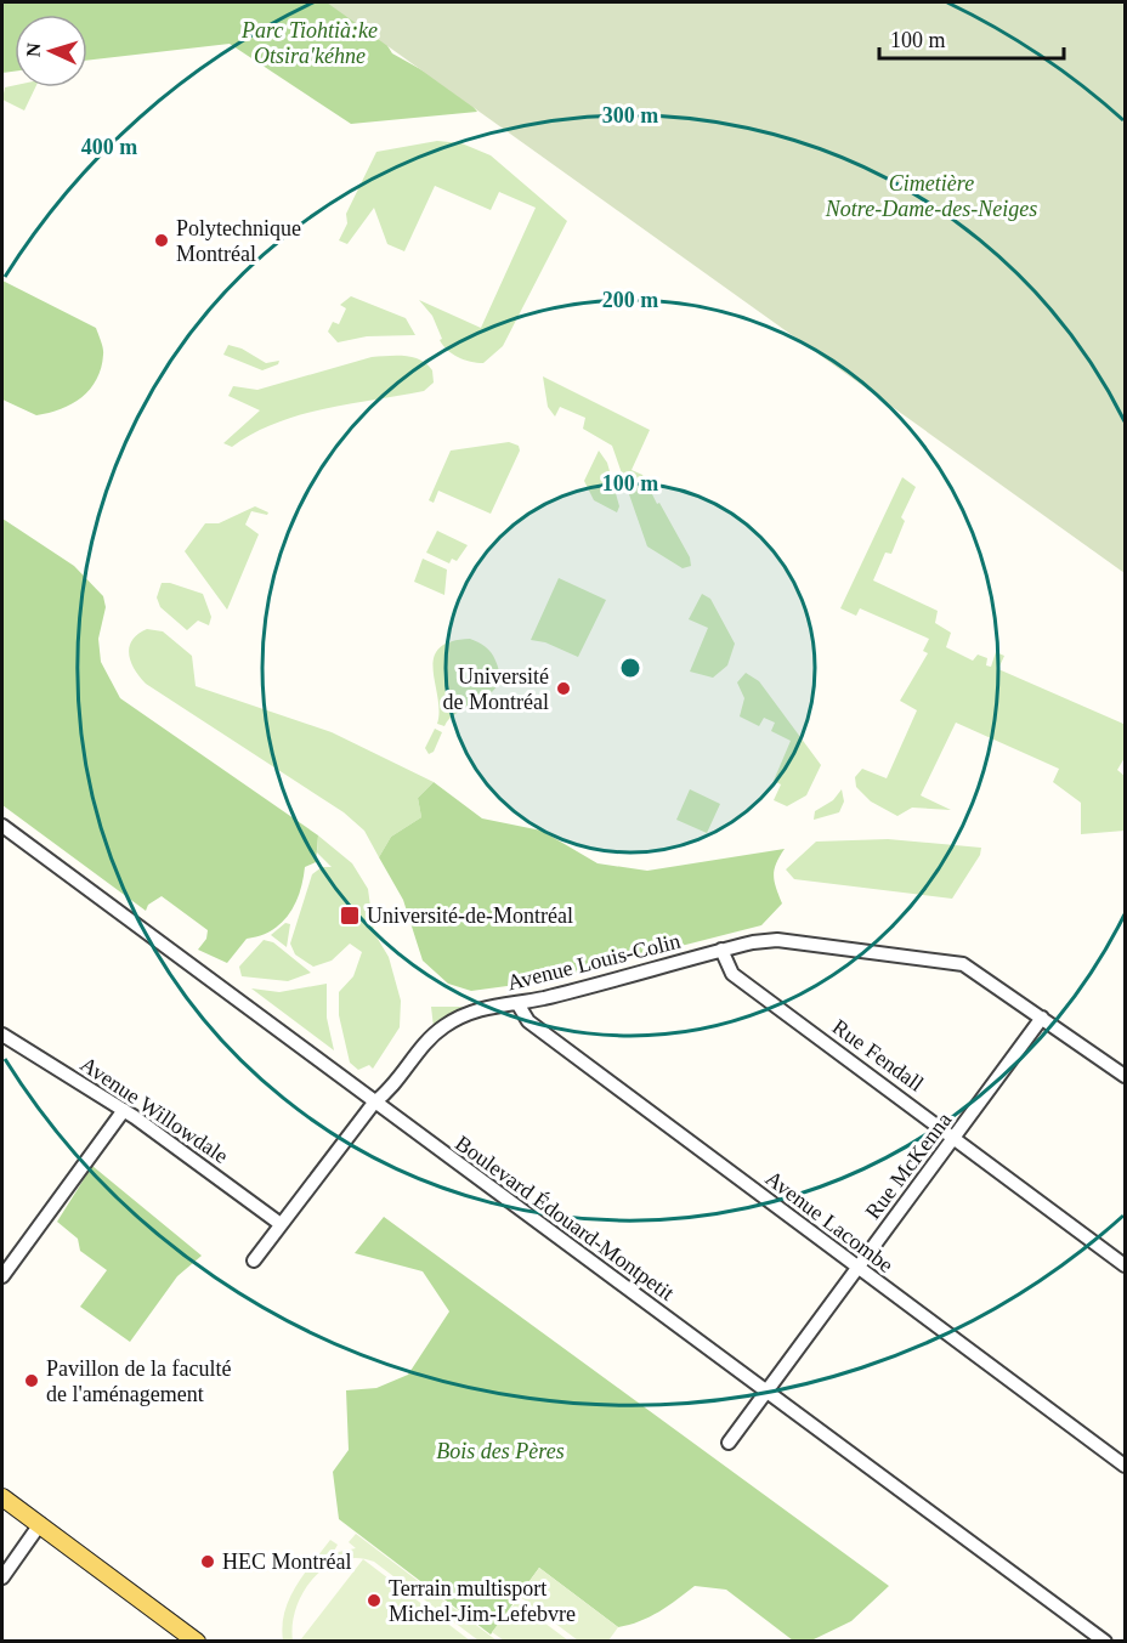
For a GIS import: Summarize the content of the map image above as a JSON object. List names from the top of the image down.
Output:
{
  "streets": {
    "street": [
      "Avenue Louis-Colin",
      "Rue Fendall",
      "Avenue Willowdale",
      "Rue McKenna",
      "Boulevard Édouard-Montpetit",
      "Avenue Lacombe"
    ]
  },
  "crossings": [
    ["Avenue Louis-Colin", "Rue Fendall"],
    ["Avenue Louis-Colin", "Avenue Willowdale"],
    ["Avenue Louis-Colin", "Rue McKenna"],
    ["Avenue Louis-Colin", "Boulevard Édouard-Montpetit"],
    ["Avenue Louis-Colin", "Avenue Lacombe"],
    ["Rue Fendall", "Rue McKenna"],
    ["Rue McKenna", "Boulevard Édouard-Montpetit"],
    ["Rue McKenna", "Avenue Lacombe"]
  ],
  "parks": ["Parc Tiohtià:ke Otsira'kéhne", "Cimetière Notre-Dame-des-Neiges", "Bois des Pères"],
  "places": {
    "other": [
      "Polytechnique Montréal",
      "Université de Montréal",
      "Pavillon de la faculté de l'aménagement",
      "HEC Montréal",
      "Terrain multisport Michel-Jim-Lefebvre"
    ],
    "transit": ["Université-de-Montréal"]
  },
  "scale_bar": "100 m",
  "north": "left",
  "rings": [
    "300 m",
    "400 m",
    "200 m",
    "100 m"
  ]
}
